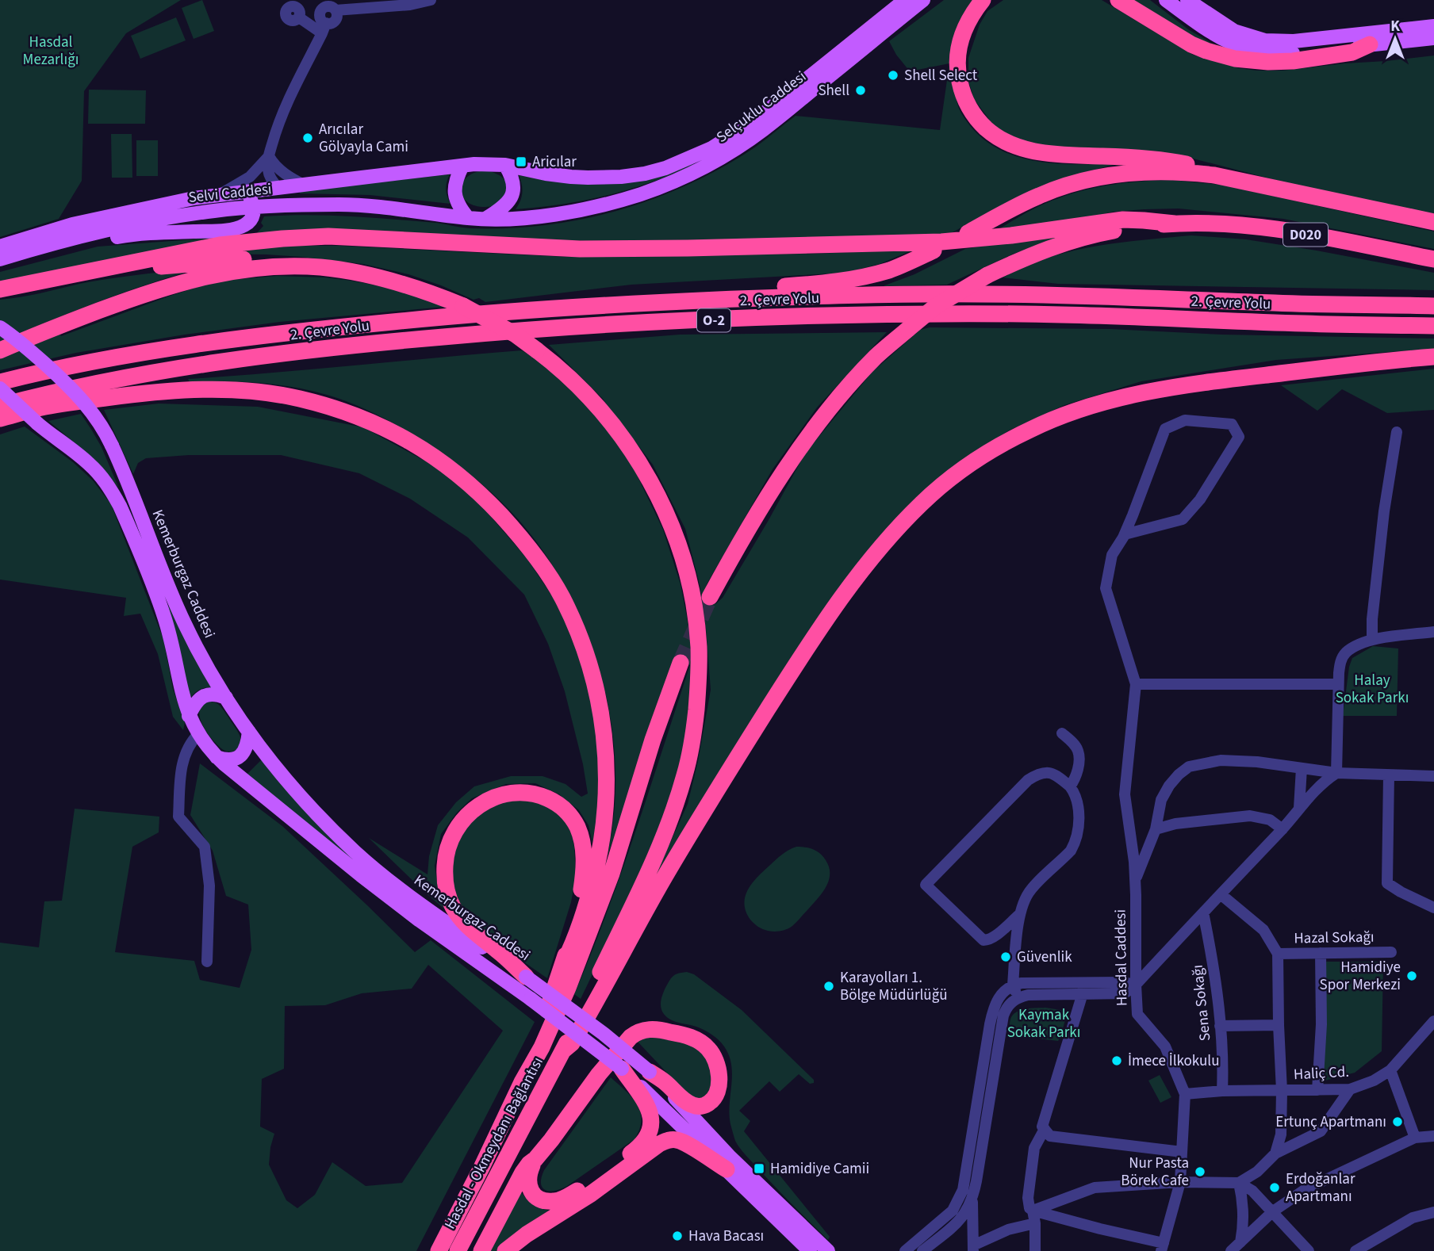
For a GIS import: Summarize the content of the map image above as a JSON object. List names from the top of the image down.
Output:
{
  "streets": {
    "highway": [
      "D020",
      "2. Çevre Yolu",
      "O-2",
      "Hasdal - Okmeydanı Bağlantısı"
    ],
    "main road": ["Selçuklu Caddesi", "Selvi Caddesi", "Kemerburgaz Caddesi"],
    "street": [
      "Hazal Sokağı",
      "Hasdal Caddesi",
      "Sena Sokağı",
      "Haliç Cd."
    ]
  },
  "crossings": [
    ["Selçuklu Caddesi", "Selvi Caddesi"],
    ["Hasdal Caddesi", "Haliç Cd."],
    ["Sena Sokağı", "Haliç Cd."]
  ],
  "parks": ["Hasdal Mezarlığı", "Halay Sokak Parkı", "Kaymak Sokak Parkı"],
  "places": {
    "other": [
      "Shell Select",
      "Shell",
      "Arıcılar Gölyayla Cami",
      "Güvenlik",
      "Hamidiye Spor Merkezi",
      "Karayolları 1. Bölge Müdürlüğü",
      "İmece İlkokulu",
      "Ertunç Apartmanı",
      "Nur Pasta Börek Cafe",
      "Erdoğanlar Apartmanı",
      "Hava Bacası"
    ],
    "transit": ["Aricılar", "Hamidiye Camii"]
  },
  "north": "top"
}
